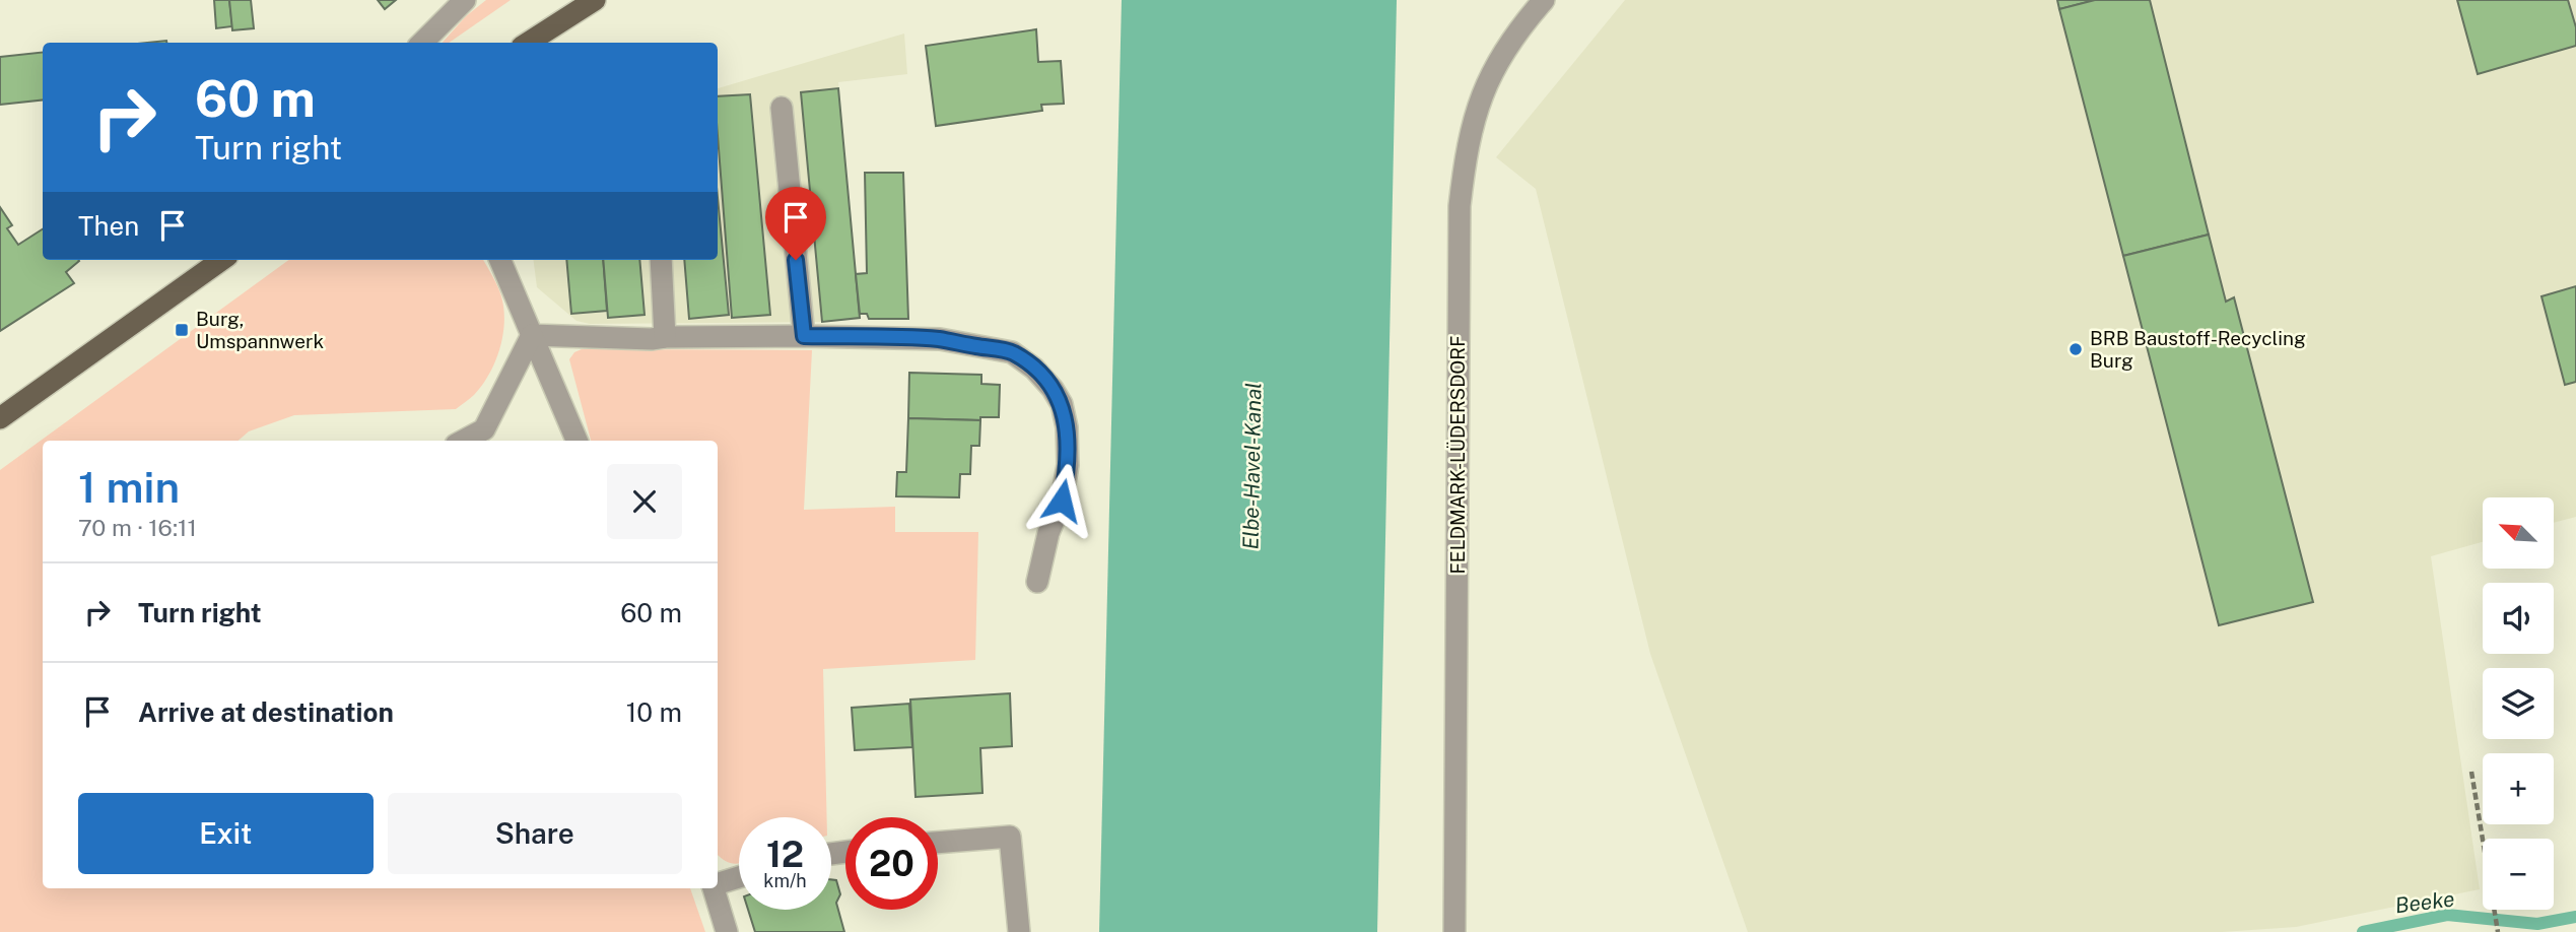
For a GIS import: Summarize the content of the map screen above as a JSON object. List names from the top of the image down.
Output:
{
  "streets": {
    "street": ["FELDMARK-LÜDERSDORF"]
  },
  "water": ["Elbe-Havel-Kanal", "Beeke"],
  "places": {
    "transit": ["Burg, Umspannwerk"],
    "other": ["BRB Baustoff-Recycling Burg"]
  },
  "north": "top left",
  "page": {
    "turn": ["60 m", "Turn right"],
    "then": "Then",
    "heading": ["1 min", "70 m · 16:11"],
    "map_buttons": ["+", "−"],
    "list": [
      {
        "name": "Turn right",
        "value": "60 m"
      },
      {
        "name": "Arrive at destination",
        "value": "10 m"
      }
    ],
    "buttons": ["Exit", "Share"],
    "speed": "12 km/h",
    "limit": "20"
  }
}
